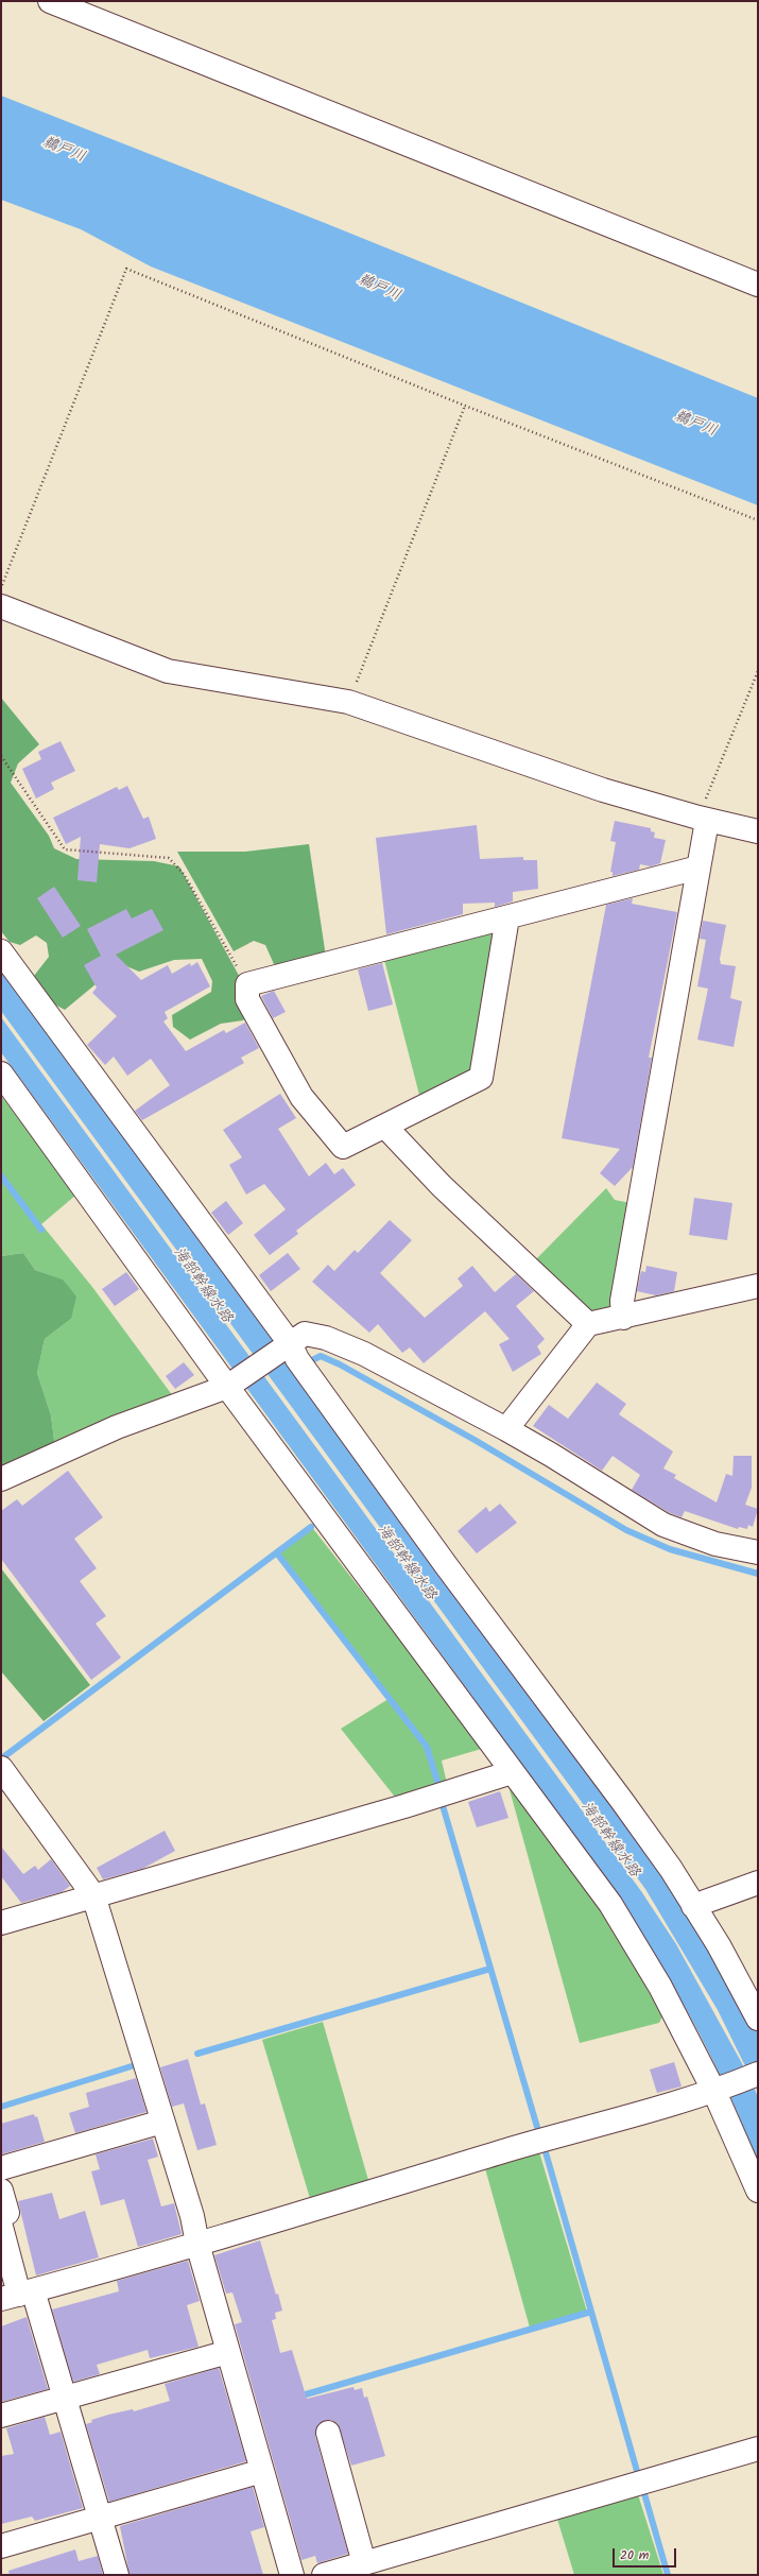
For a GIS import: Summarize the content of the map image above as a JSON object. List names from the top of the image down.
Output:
{
  "water": ["鵜戸川", "海部幹線水路"],
  "scale_bar": "20 m"
}
